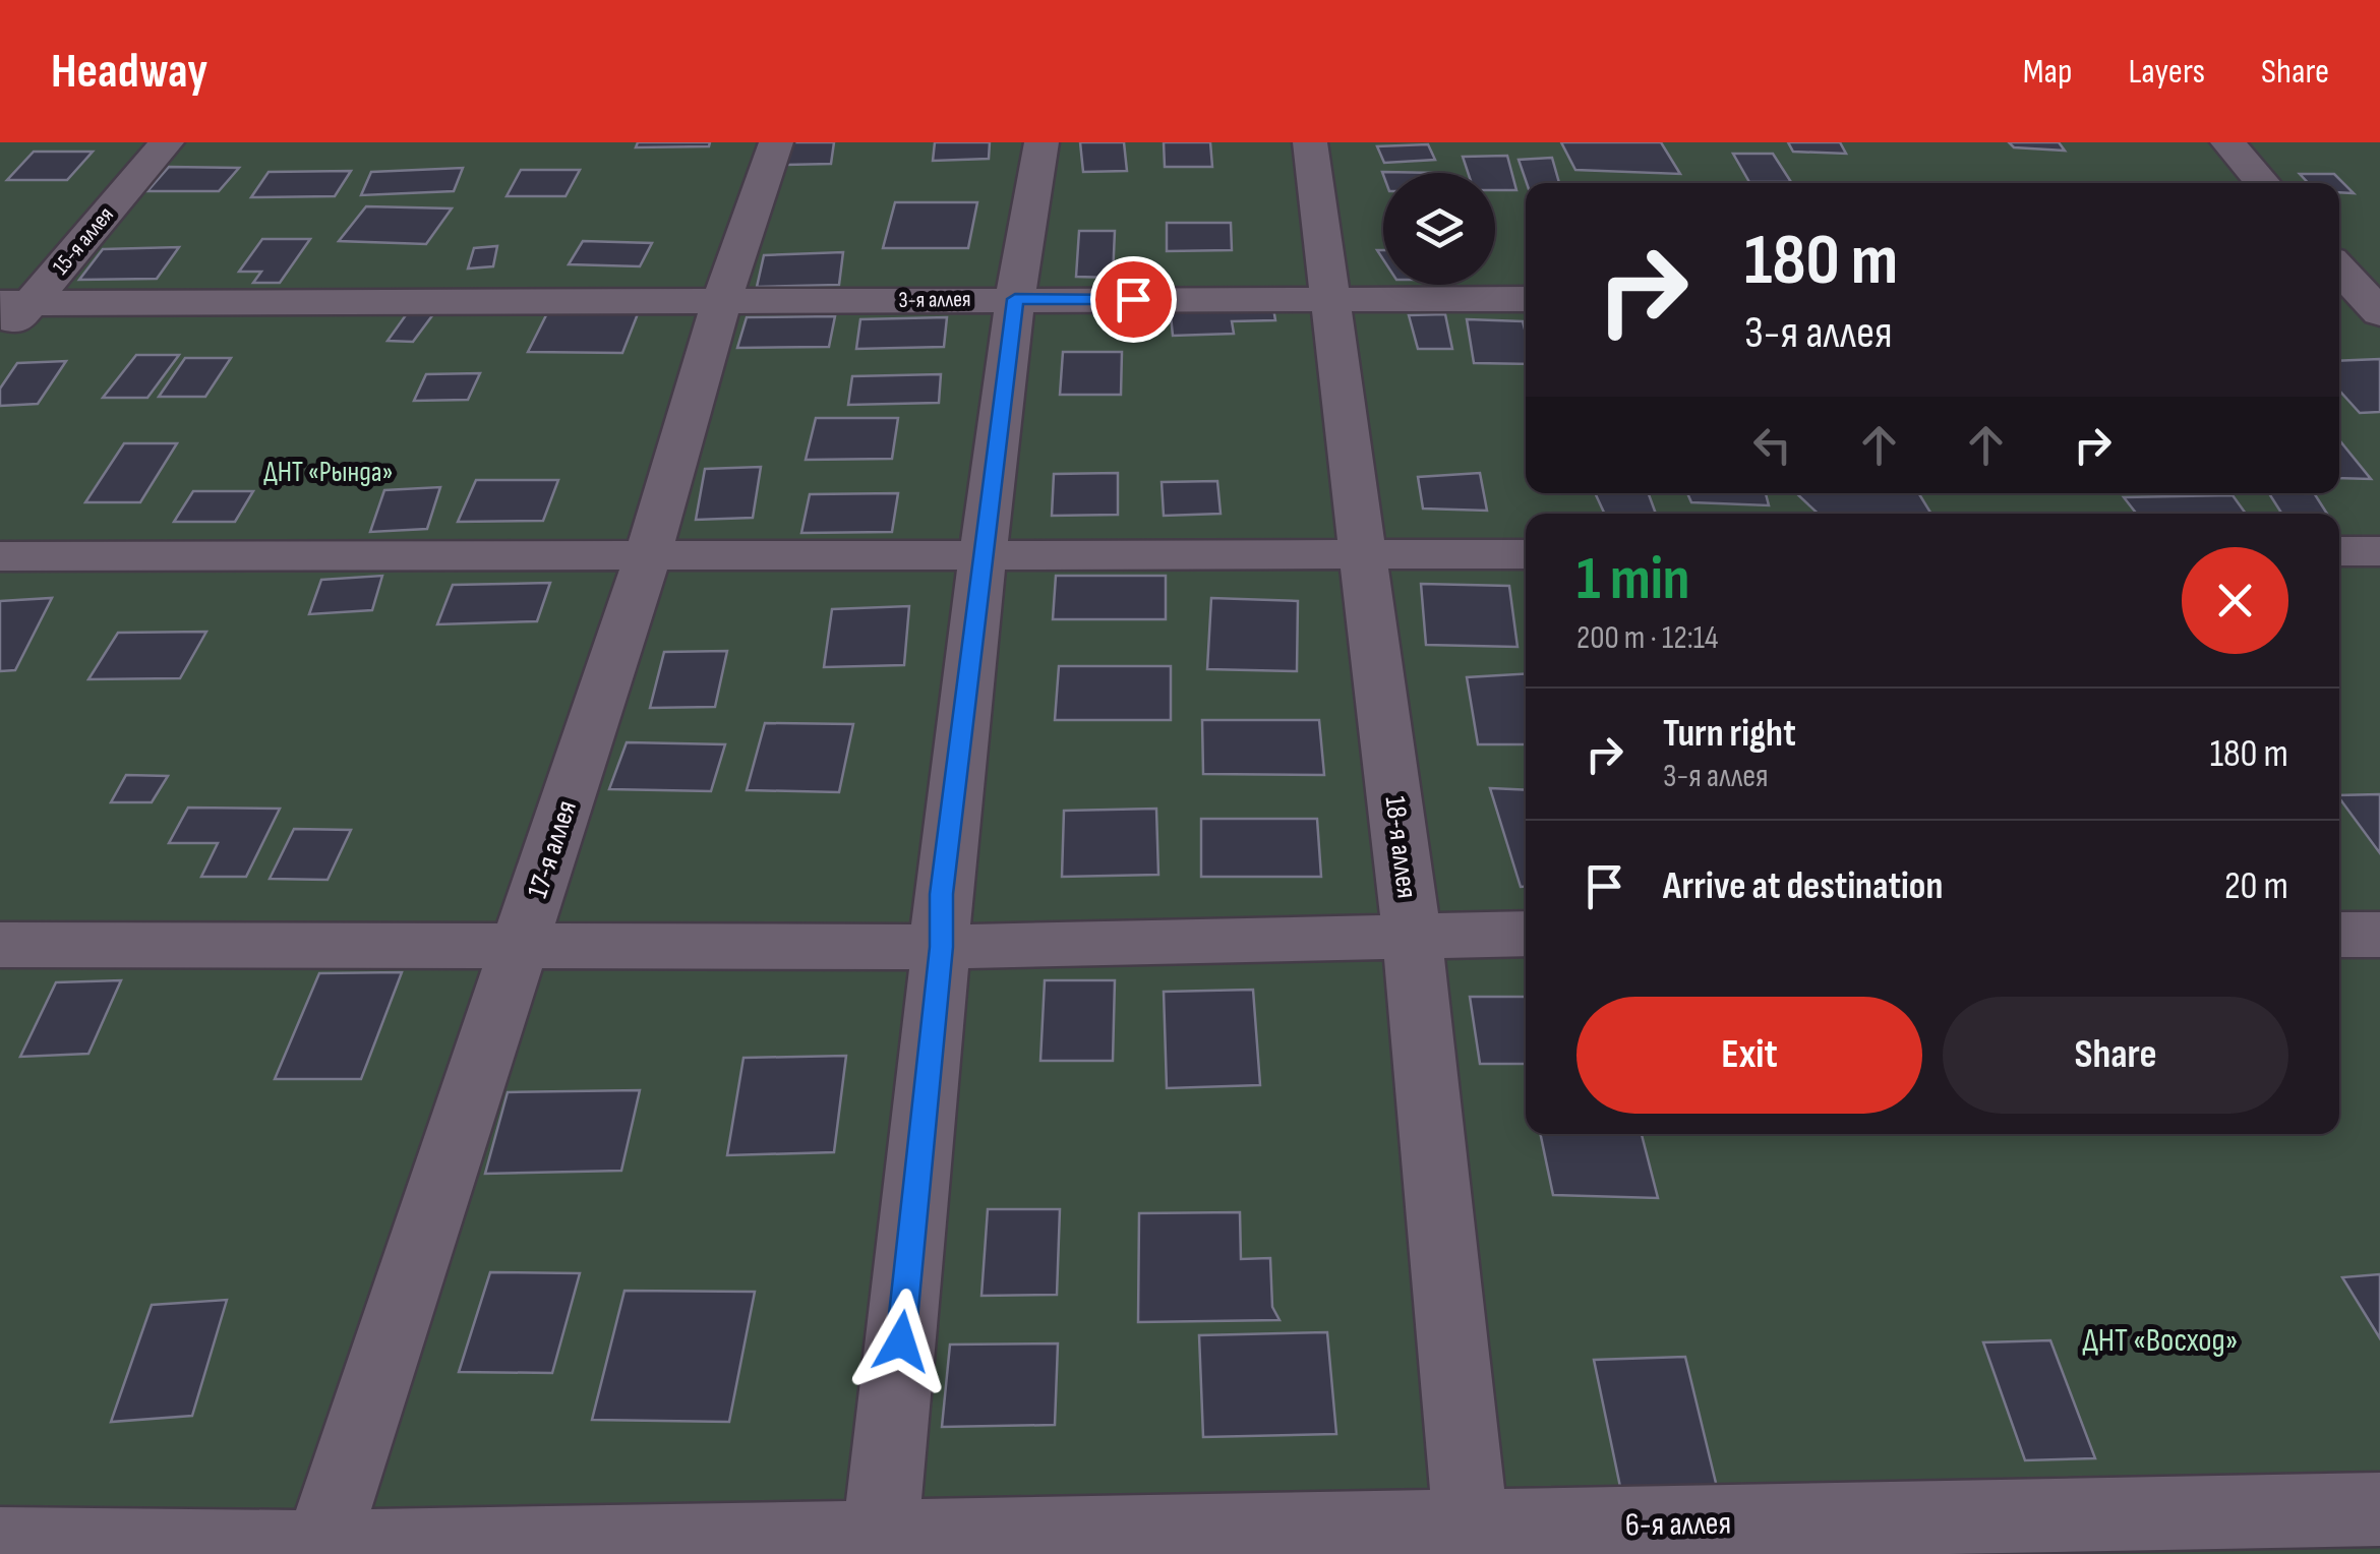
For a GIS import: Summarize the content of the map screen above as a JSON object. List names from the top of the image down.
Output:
{
  "streets": {
    "street": [
      "15-я аллея",
      "3-я аллея",
      "18-я аллея",
      "17-я аллея",
      "6-я аллея"
    ]
  },
  "crossings": [
    ["15-я аллея", "3-я аллея"],
    ["3-я аллея", "18-я аллея"],
    ["3-я аллея", "17-я аллея"],
    ["18-я аллея", "6-я аллея"],
    ["17-я аллея", "6-я аллея"]
  ],
  "parks": ["ДНТ «Рында»", "ДНТ «Восход»"],
  "page": {
    "header": "Headway",
    "nav": ["Map", "Layers", "Share"],
    "turn": ["180 m", "3-я аллея"],
    "heading": ["1 min", "200 m · 12:14"],
    "list": [
      {
        "name": "Turn right",
        "note": "3-я аллея",
        "value": "180 m"
      },
      {
        "name": "Arrive at destination",
        "value": "20 m"
      }
    ],
    "buttons": ["Exit", "Share"]
  }
}
